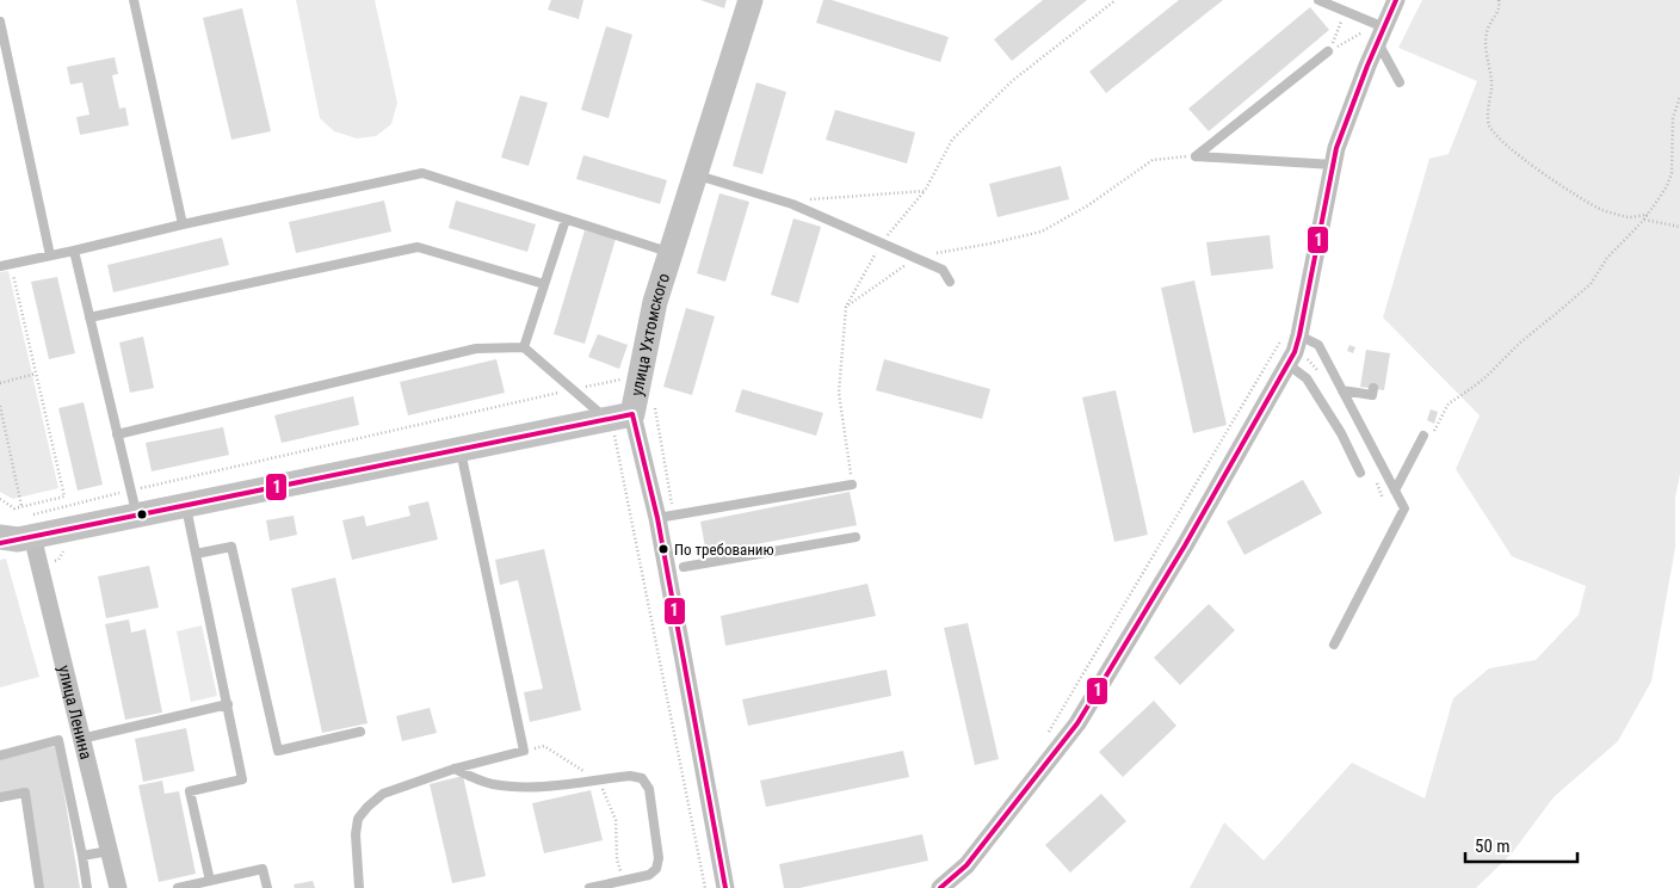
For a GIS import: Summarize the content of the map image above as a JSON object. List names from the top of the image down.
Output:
{
  "streets": {
    "street": ["улица Ухтомского", "улица Ленина"]
  },
  "places": ["По требованию"],
  "lines": ["transit line 1"],
  "scale_bar": "50 m"
}
